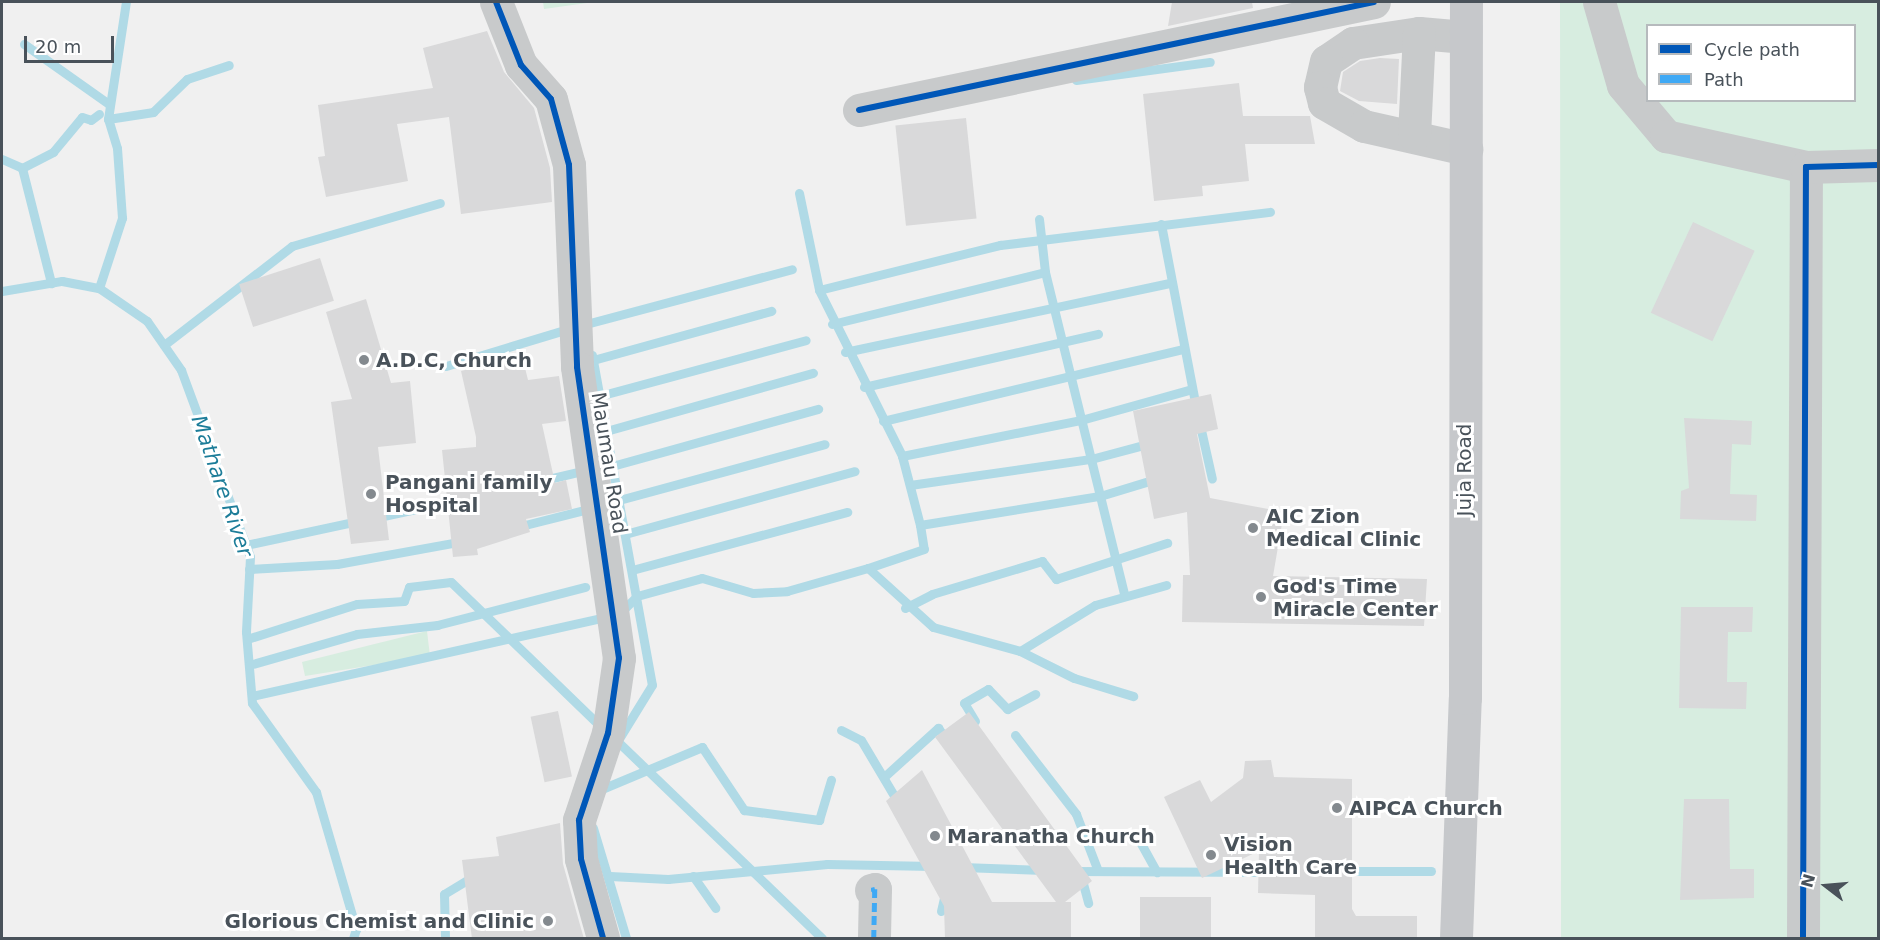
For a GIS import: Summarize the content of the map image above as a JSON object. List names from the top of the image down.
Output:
{
  "streets": {
    "main road": ["Juja Road"],
    "street": ["Maumau Road"]
  },
  "water": ["Mathare River"],
  "places": [
    "A.D.C, Church",
    "Pangani family Hospital",
    "AIC Zion Medical Clinic",
    "God's Time Miracle Center",
    "AIPCA Church",
    "Maranatha Church",
    "Vision Health Care",
    "Glorious Chemist and Clinic"
  ],
  "legend": ["Cycle path", "Path"],
  "scale_bar": "20 m",
  "north": "left"
}
